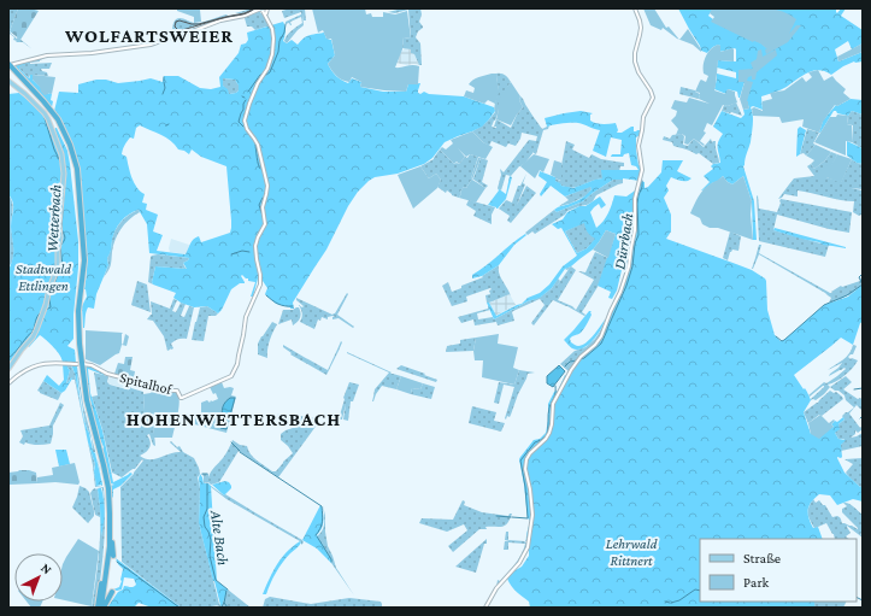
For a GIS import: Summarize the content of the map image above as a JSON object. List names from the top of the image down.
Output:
{
  "streets": {
    "street": ["Spitalhof"]
  },
  "districts": ["WOLFARTSWEIER", "HOHENWETTERSBACH"],
  "water": ["Wetterbach", "Dürrbach", "Alte Bach"],
  "parks": ["Stadtwald Ettlingen", "Lehrwald Rittnert"],
  "legend": ["Straße", "Park"],
  "north": "top right"
}
